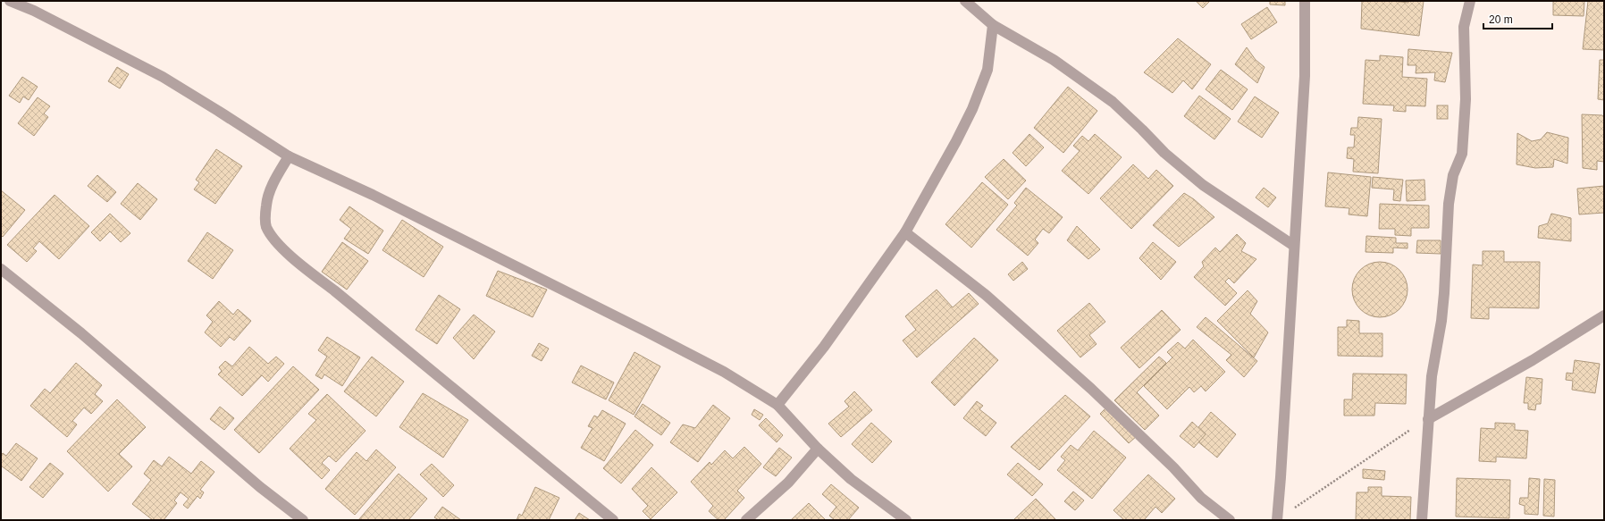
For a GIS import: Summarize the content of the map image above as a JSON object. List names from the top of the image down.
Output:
{
  "scale_bar": "20 m"
}
